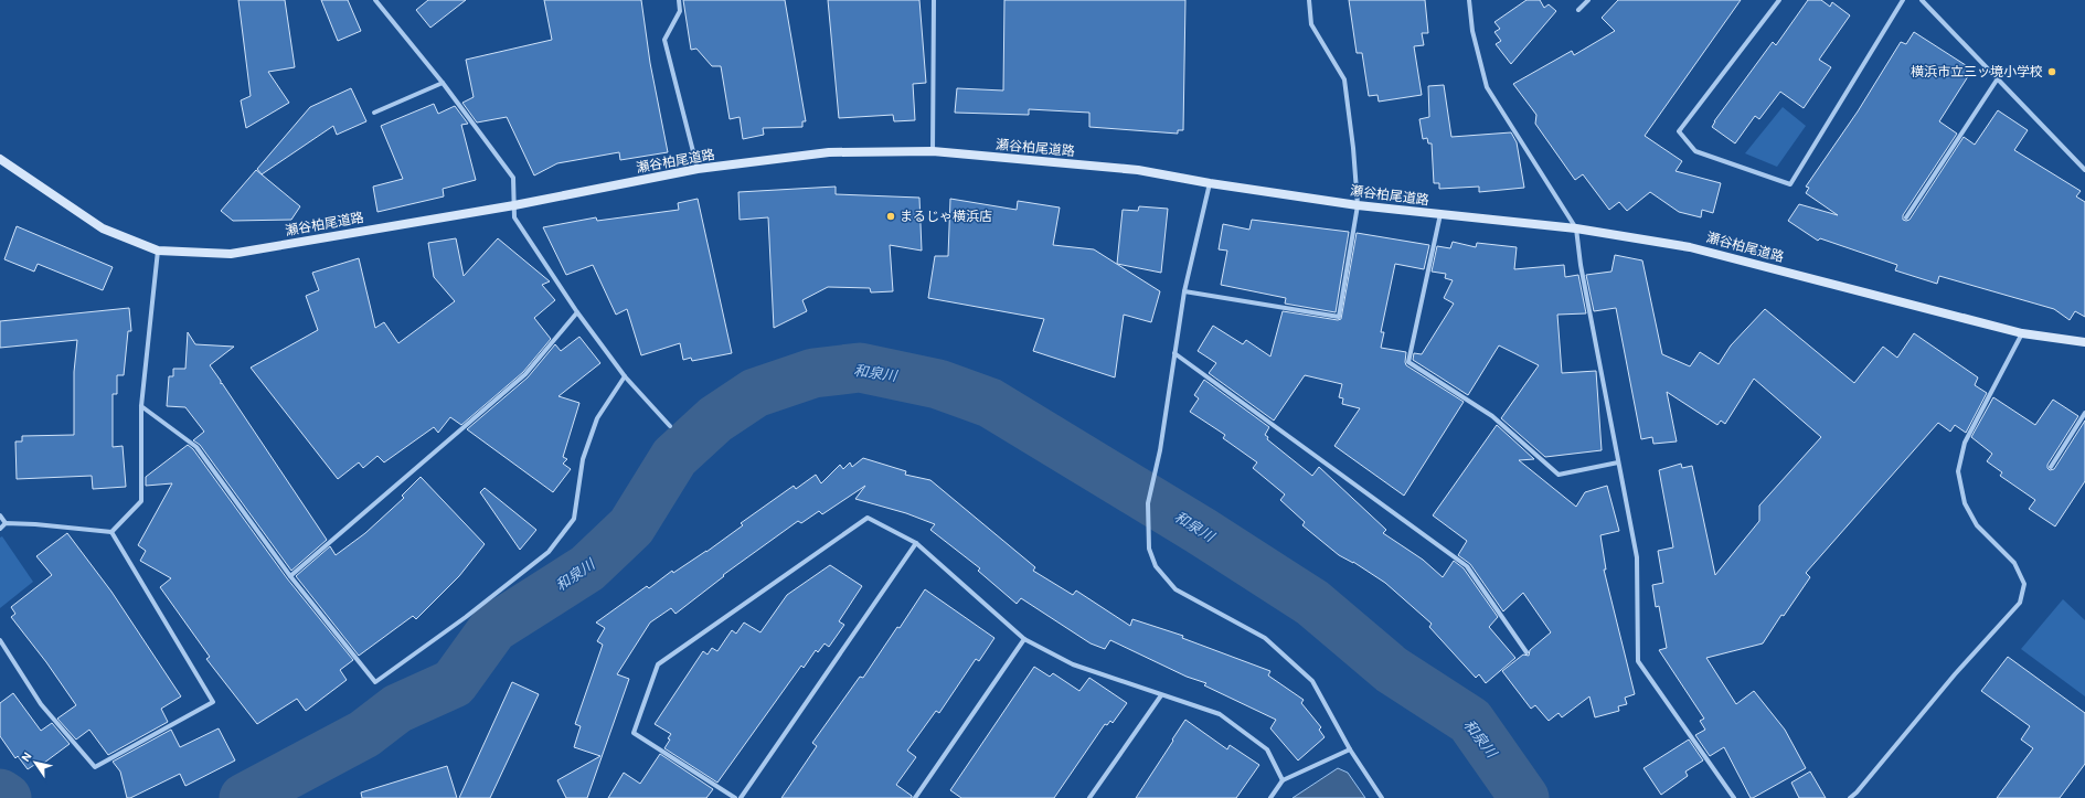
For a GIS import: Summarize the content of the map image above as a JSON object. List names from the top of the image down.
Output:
{
  "streets": {
    "main road": ["瀬谷柏尾道路"]
  },
  "water": ["和泉川"],
  "places": ["横浜市立三ッ境小学校", "まるじゃ横浜店"],
  "north": "top left"
}
